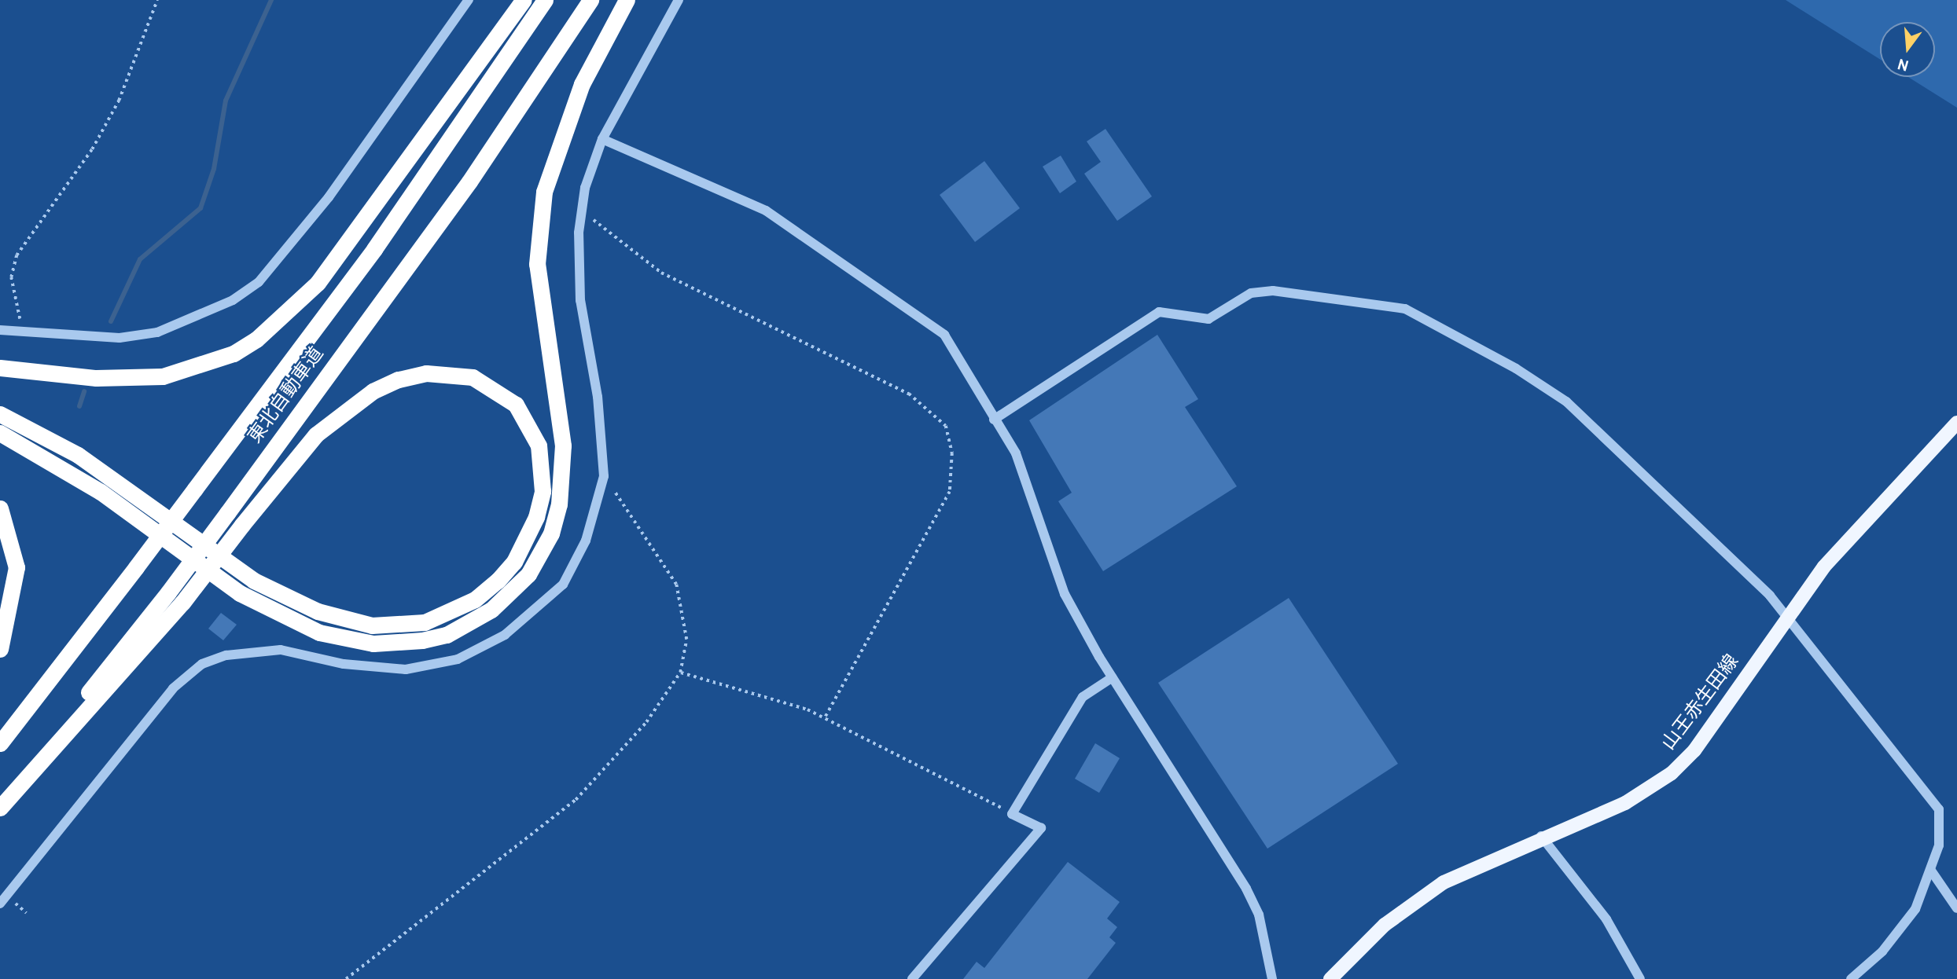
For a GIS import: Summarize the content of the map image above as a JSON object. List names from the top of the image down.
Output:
{
  "streets": {
    "highway": ["東北自動車道"],
    "main road": ["山王赤生田線"]
  },
  "north": "bottom"
}
